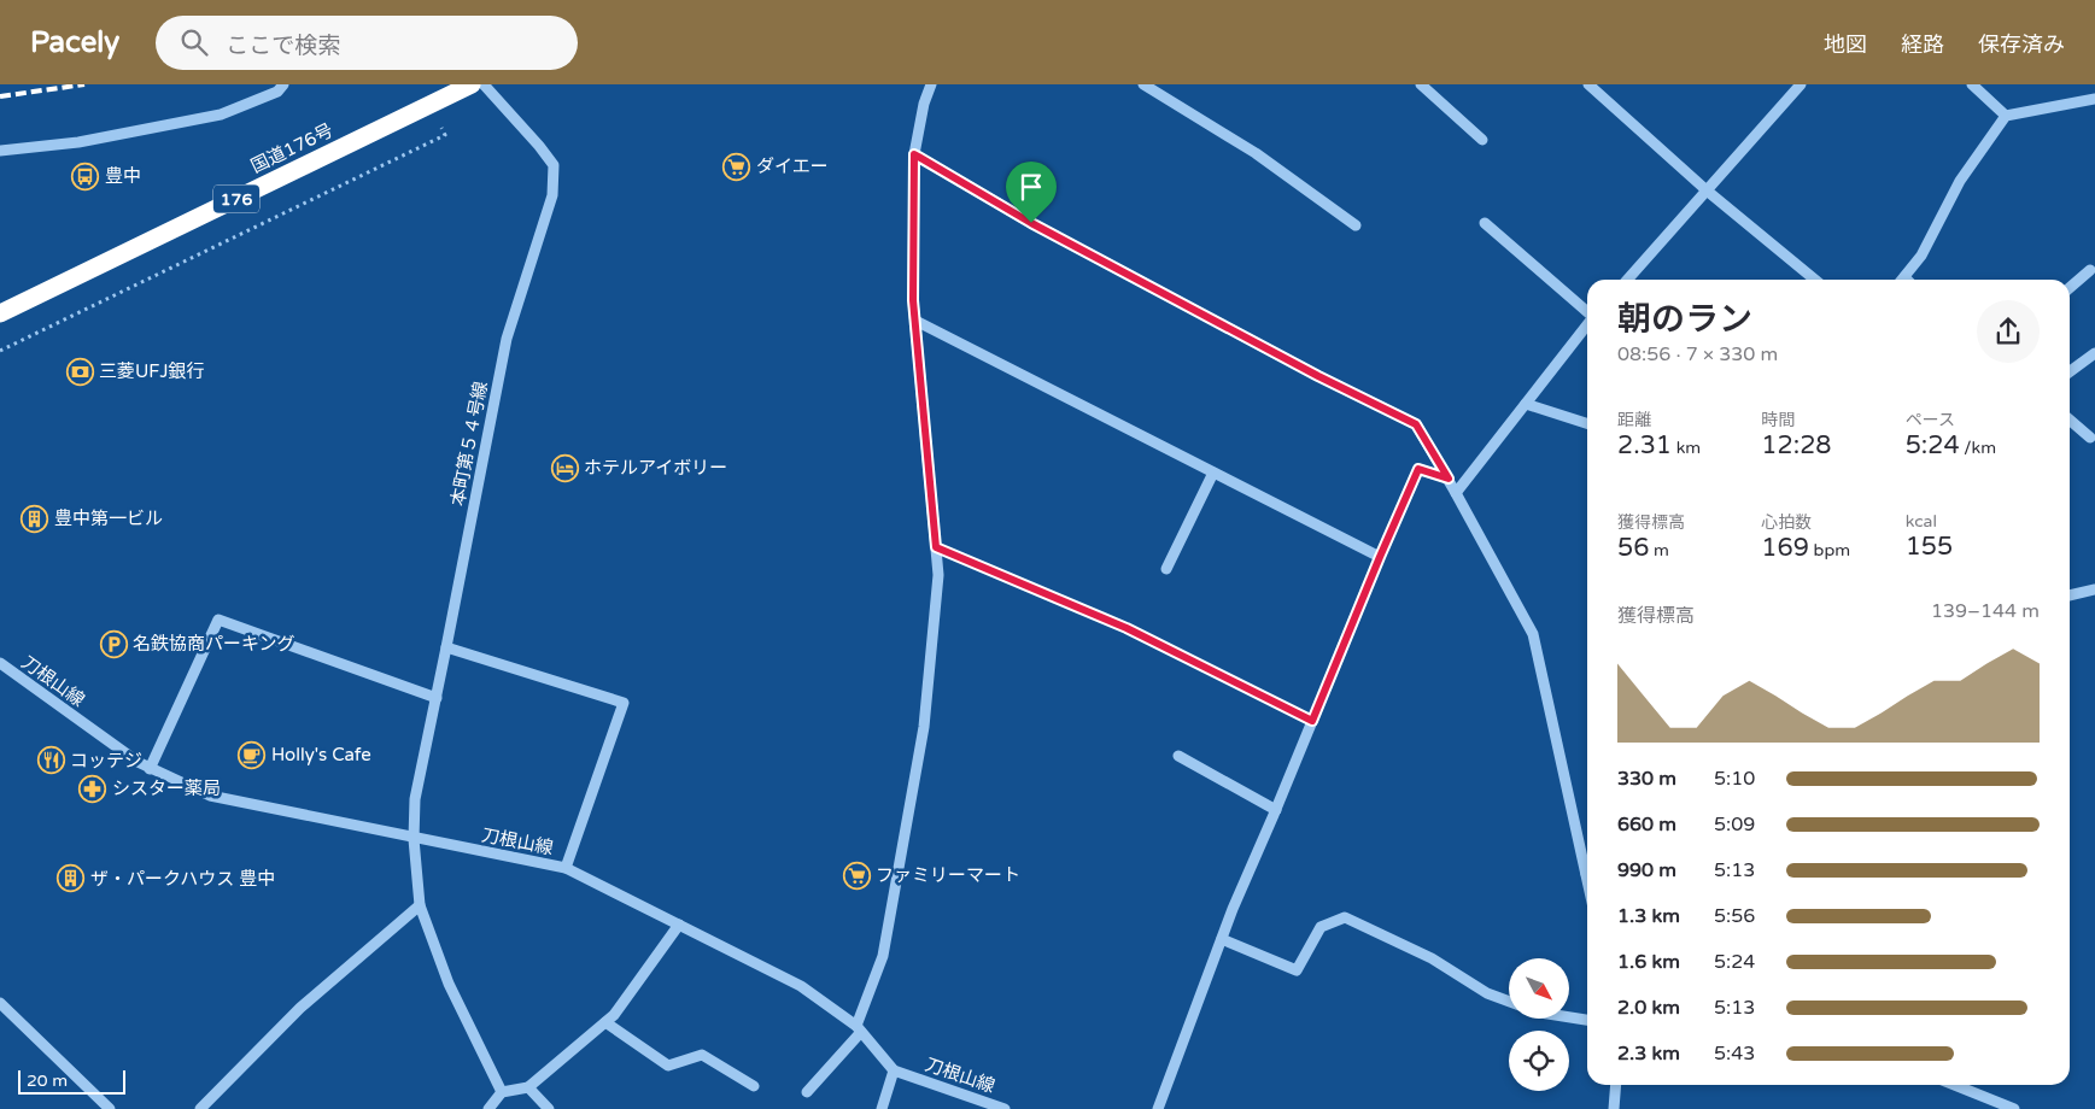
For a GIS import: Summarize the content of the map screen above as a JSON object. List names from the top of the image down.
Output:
{
  "streets": {
    "highway": ["国道176号", "176"],
    "street": ["本町第５４号線", "刀根山線"]
  },
  "crossings": [
    ["本町第５４号線", "刀根山線"]
  ],
  "places": {
    "supermarket": ["ダイエー", "ファミリーマート"],
    "bus stop": ["豊中"],
    "bank": ["三菱UFJ銀行"],
    "hotel": ["ホテルアイボリー"],
    "building": ["豊中第一ビル", "ザ・パークハウス 豊中"],
    "parking": ["名鉄協商パーキング"],
    "cafe": ["Holly's Cafe"],
    "restaurant": ["コッテジ"],
    "pharmacy": ["シスター薬局"]
  },
  "scale_bar": "20 m",
  "north": "bottom right",
  "page": {
    "header": "Pacely",
    "search": "ここで検索",
    "nav": ["地図", "経路", "保存済み"],
    "heading": ["朝のラン", "08:56 · 7 × 330 m"],
    "stats": [
      ["距離", "2.31 km"],
      ["時間", "12:28"],
      ["ペース", "5:24 /km"],
      ["獲得標高", "56 m"],
      ["心拍数", "169 bpm"],
      ["kcal", "155"]
    ],
    "chart": ["獲得標高", "139–144 m"],
    "list": [
      {
        "name": "330 m",
        "note": "5:10"
      },
      {
        "name": "660 m",
        "note": "5:09"
      },
      {
        "name": "990 m",
        "note": "5:13"
      },
      {
        "name": "1.3 km",
        "note": "5:56"
      },
      {
        "name": "1.6 km",
        "note": "5:24"
      },
      {
        "name": "2.0 km",
        "note": "5:13"
      },
      {
        "name": "2.3 km",
        "note": "5:43"
      }
    ],
    "scale": "20 m"
  }
}
